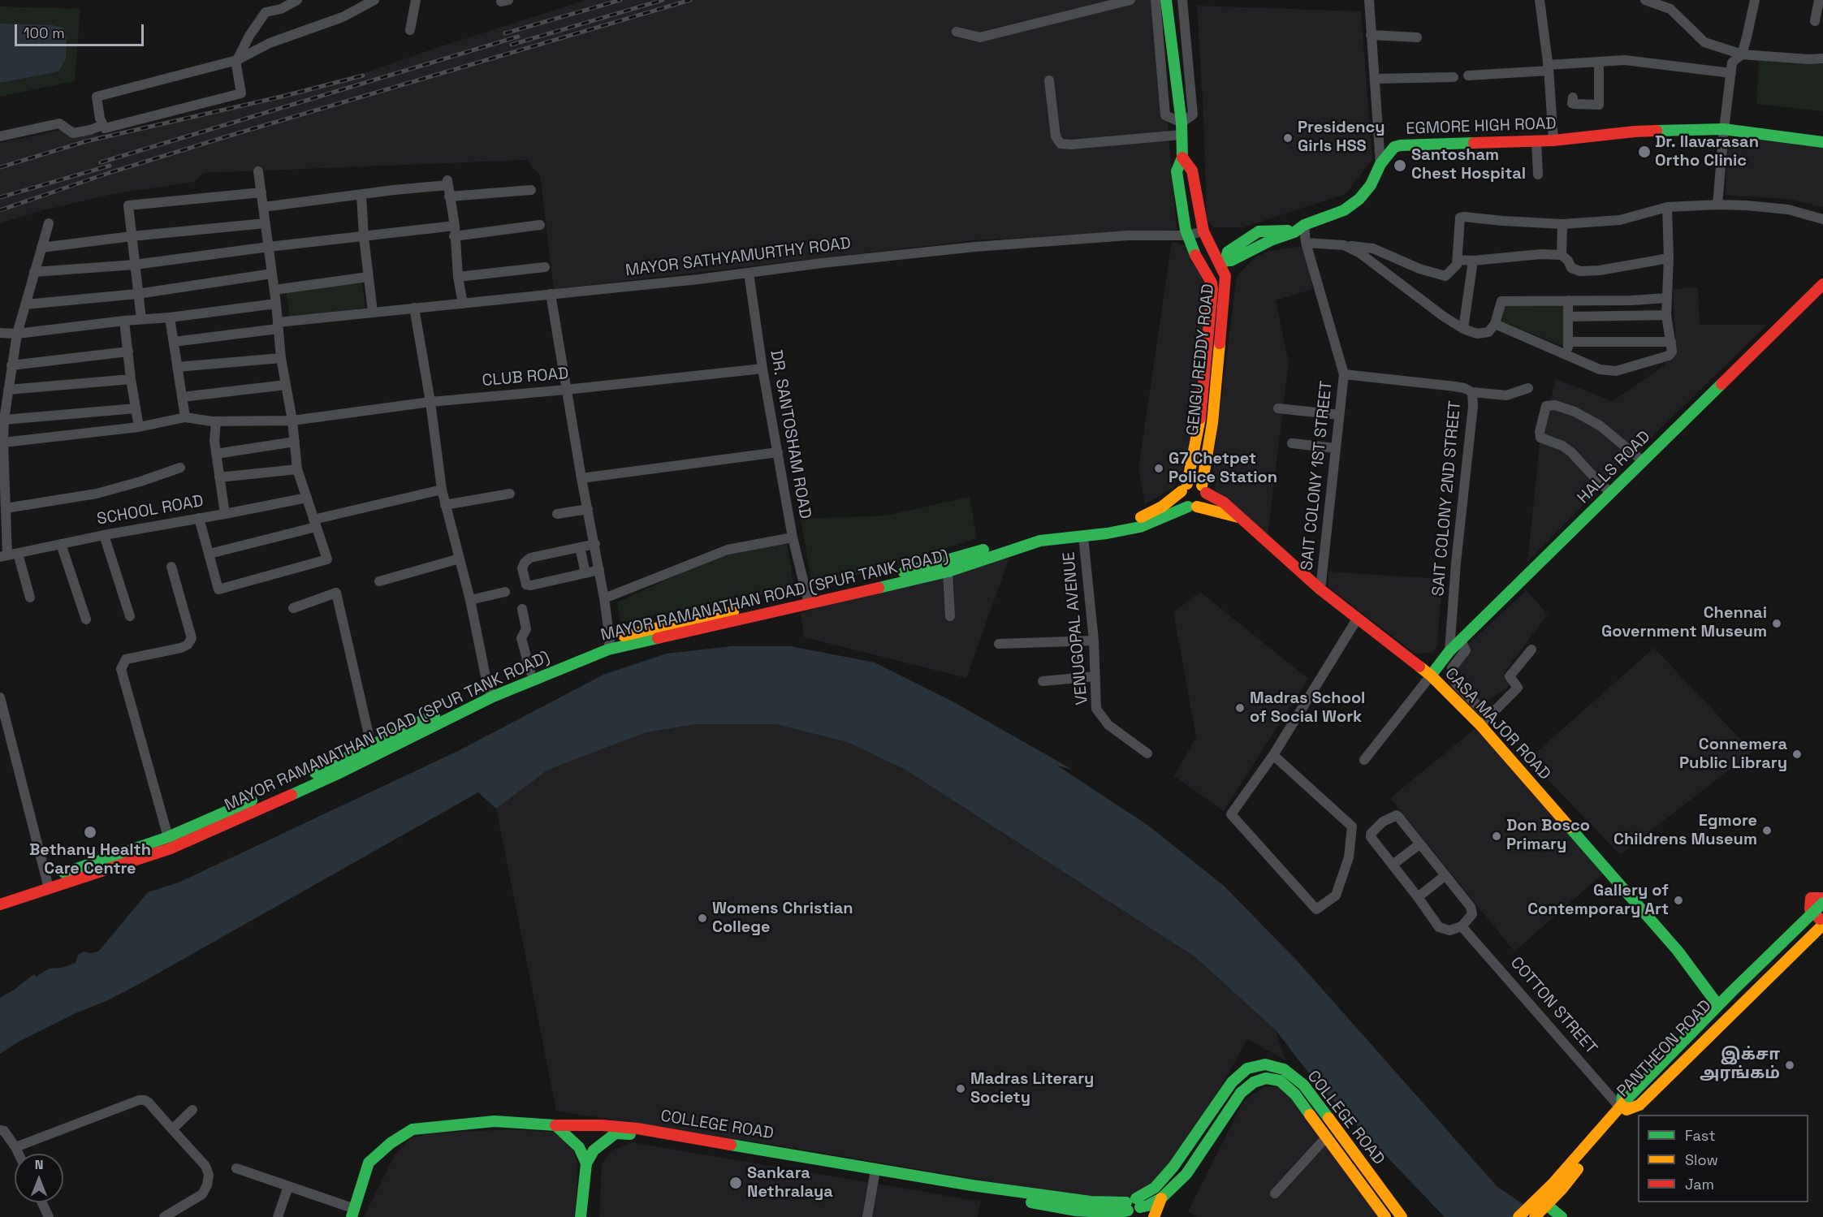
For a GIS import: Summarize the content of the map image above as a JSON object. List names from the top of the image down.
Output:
{
  "streets": {
    "main road": [
      "EGMORE HIGH ROAD",
      "GENGU REDDY ROAD",
      "HALLS ROAD",
      "MAYOR RAMANATHAN ROAD (SPUR TANK ROAD)",
      "CASA MAJOR ROAD",
      "PANTHEON ROAD",
      "COLLEGE ROAD"
    ],
    "street": [
      "MAYOR SATHYAMURTHY ROAD",
      "CLUB ROAD",
      "DR. SANTOSHAM ROAD",
      "SAIT COLONY 1ST STREET",
      "SAIT COLONY 2ND STREET",
      "SCHOOL ROAD",
      "VENUGOPAL AVENUE",
      "COTTON STREET"
    ]
  },
  "crossings": [
    ["EGMORE HIGH ROAD", "GENGU REDDY ROAD"],
    ["EGMORE HIGH ROAD", "SAIT COLONY 1ST STREET"],
    ["MAYOR SATHYAMURTHY ROAD", "GENGU REDDY ROAD"],
    ["MAYOR SATHYAMURTHY ROAD", "DR. SANTOSHAM ROAD"],
    ["GENGU REDDY ROAD", "MAYOR RAMANATHAN ROAD (SPUR TANK ROAD)"],
    ["GENGU REDDY ROAD", "CASA MAJOR ROAD"],
    ["CLUB ROAD", "DR. SANTOSHAM ROAD"],
    ["DR. SANTOSHAM ROAD", "MAYOR RAMANATHAN ROAD (SPUR TANK ROAD)"],
    ["HALLS ROAD", "SAIT COLONY 2ND STREET"],
    ["HALLS ROAD", "CASA MAJOR ROAD"],
    ["SAIT COLONY 1ST STREET", "SAIT COLONY 2ND STREET"],
    ["SAIT COLONY 1ST STREET", "CASA MAJOR ROAD"],
    ["MAYOR RAMANATHAN ROAD (SPUR TANK ROAD)", "VENUGOPAL AVENUE"],
    ["MAYOR RAMANATHAN ROAD (SPUR TANK ROAD)", "CASA MAJOR ROAD"],
    ["COTTON STREET", "PANTHEON ROAD"]
  ],
  "places": [
    "Presidency Girls HSS",
    "Dr. Ilavarasan Ortho Clinic",
    "Santosham Chest Hospital",
    "G7 Chetpet Police Station",
    "Chennai Government Museum",
    "Madras School of Social Work",
    "Connemera Public Library",
    "Egmore Childrens Museum",
    "Bethany Health Care Centre",
    "Don Bosco Primary",
    "Gallery of Contemporary Art",
    "Womens Christian College",
    "இக்சா அரங்கம்",
    "Madras Literary Society",
    "Sankara Nethralaya"
  ],
  "legend": ["Fast", "Slow", "Jam"],
  "scale_bar": "100 m",
  "north": "top"
}
